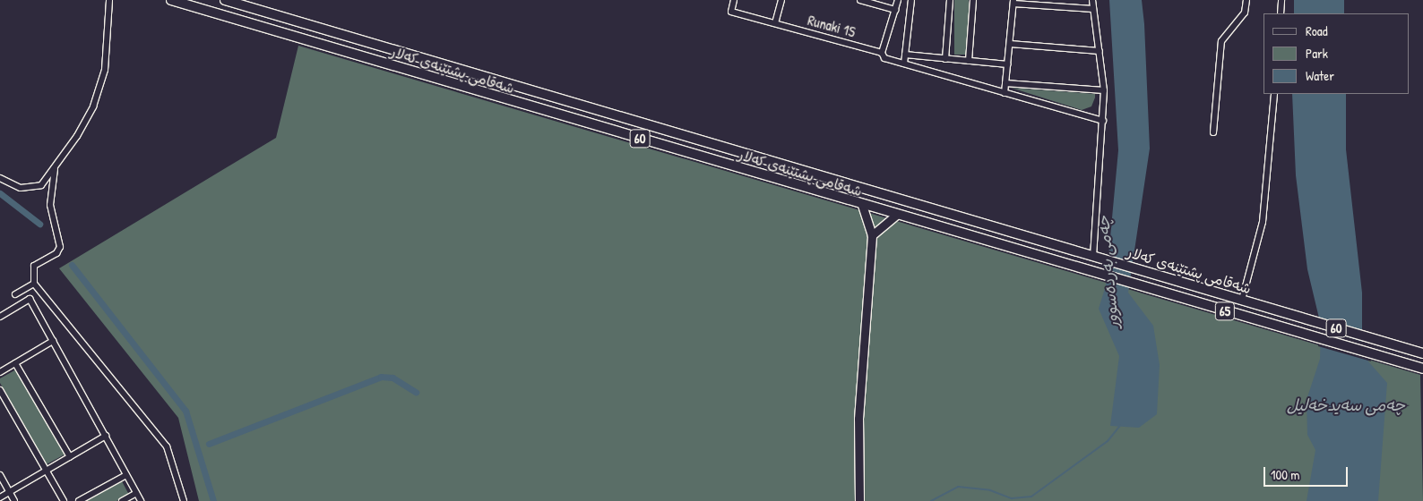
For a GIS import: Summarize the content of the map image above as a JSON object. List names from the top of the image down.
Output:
{
  "streets": {
    "highway": ["شەقامی پشتێنەی کەلار", "60", "65"],
    "street": ["Runaki 1S"]
  },
  "water": ["چەمی بەردەسوور", "چەمی سەیدخەلیل"],
  "legend": ["Road", "Park", "Water"],
  "scale_bar": "100 m"
}
